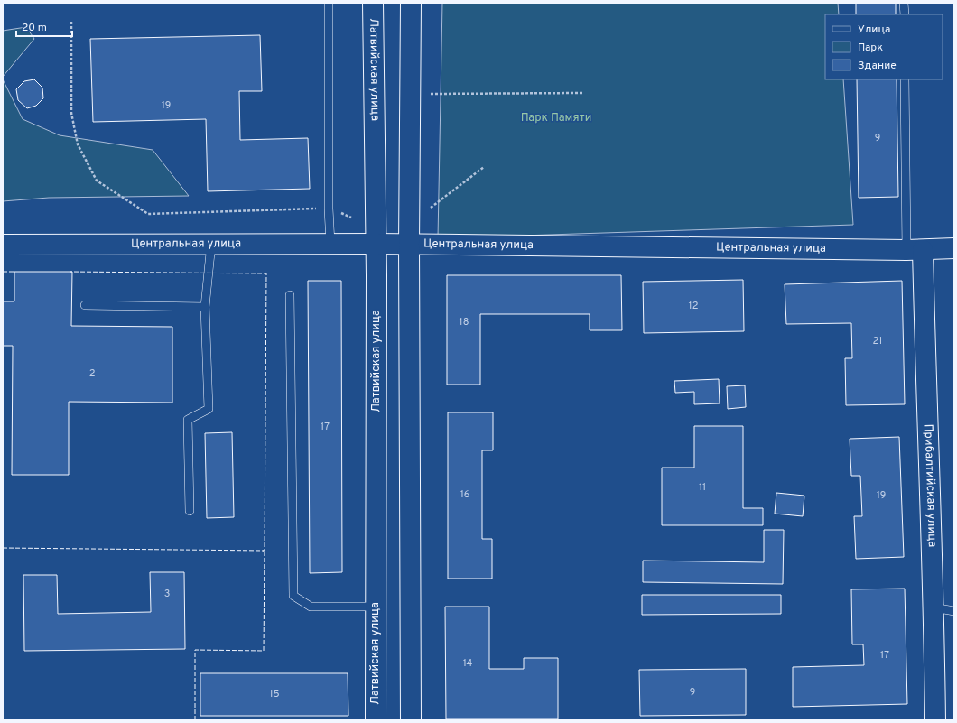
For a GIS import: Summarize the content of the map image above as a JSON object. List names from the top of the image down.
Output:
{
  "streets": {
    "street": ["Латвийская улица", "Центральная улица", "Прибалтийская улица"]
  },
  "crossings": [
    ["Латвийская улица", "Центральная улица"],
    ["Центральная улица", "Прибалтийская улица"]
  ],
  "parks": ["Парк Памяти"],
  "house_numbers": [
    "19",
    "9",
    "12",
    "18",
    "21",
    "2",
    "17",
    "11",
    "16",
    "19",
    "3",
    "17",
    "14",
    "9",
    "15"
  ],
  "legend": ["Улица", "Парк", "Здание"],
  "scale_bar": "20 m"
}
